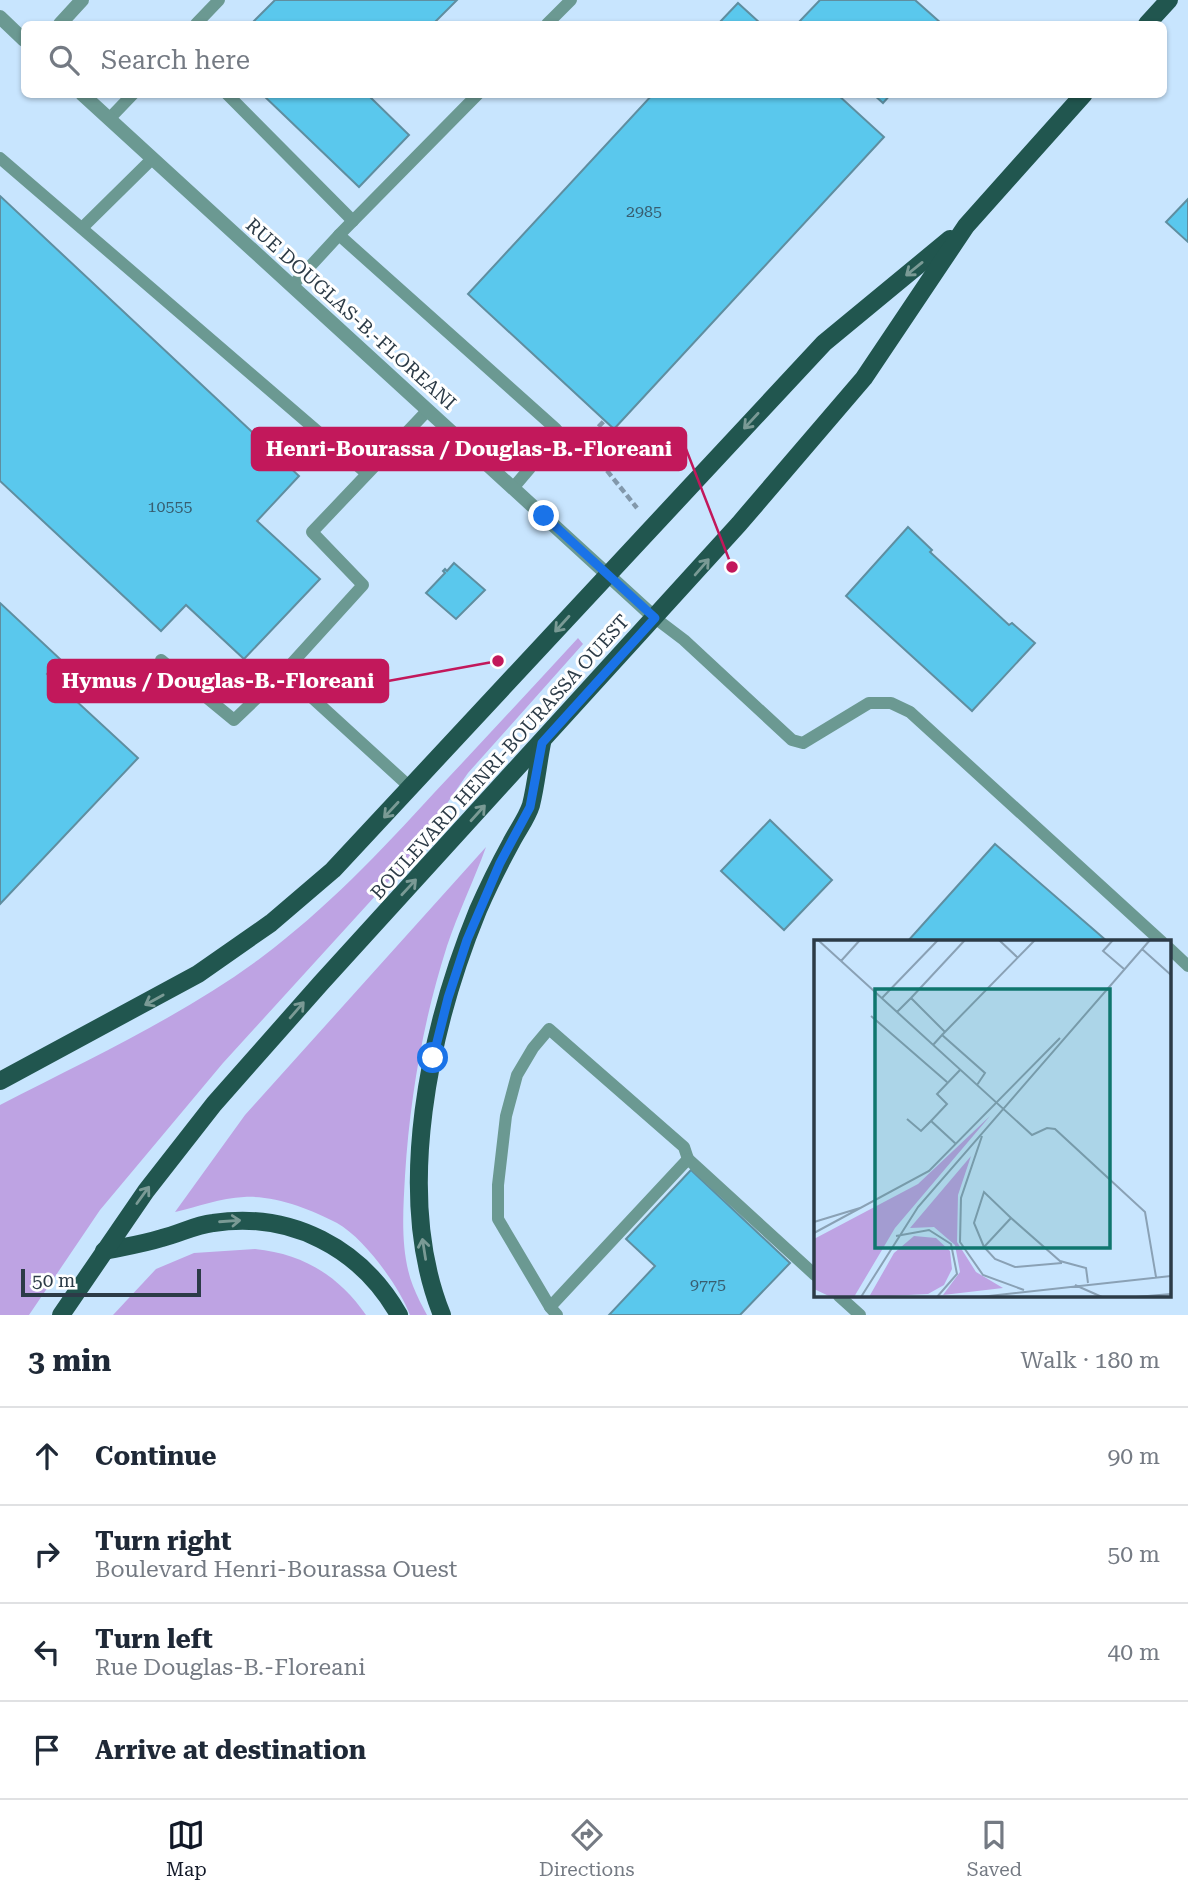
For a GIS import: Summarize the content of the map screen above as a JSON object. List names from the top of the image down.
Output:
{
  "streets": {
    "main road": ["BOULEVARD HENRI-BOURASSA OUEST"],
    "street": ["RUE DOUGLAS-B.-FLOREANI"]
  },
  "crossings": [
    ["RUE DOUGLAS-B.-FLOREANI", "BOULEVARD HENRI-BOURASSA OUEST"]
  ],
  "places": ["Henri-Bourassa / Douglas-B.-Floreani", "Hymus / Douglas-B.-Floreani"],
  "house_numbers": ["2985", "10555", "9775"],
  "scale_bar": "50 m",
  "page": {
    "search": "Search here",
    "scale": "50 m",
    "heading": ["3 min", "Walk · 180 m"],
    "list": [
      ["Continue", "90 m"],
      ["Turn right", "Boulevard Henri-Bourassa Ouest", "50 m"],
      ["Turn left", "Rue Douglas-B.-Floreani", "40 m"],
      "Arrive at destination"
    ],
    "nav": ["Map", "Directions", "Saved"]
  }
}
